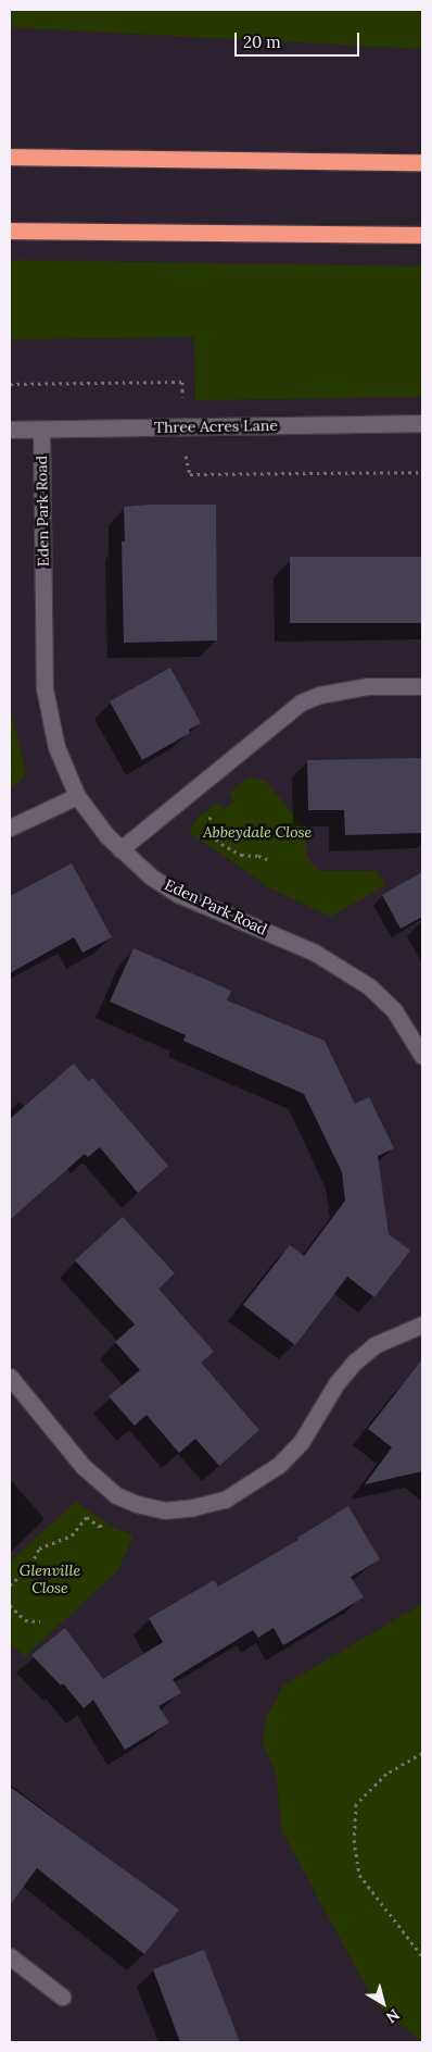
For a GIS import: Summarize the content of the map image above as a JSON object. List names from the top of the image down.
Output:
{
  "streets": {
    "street": ["Three Acres Lane", "Eden Park Road"]
  },
  "crossings": [
    ["Three Acres Lane", "Eden Park Road"]
  ],
  "parks": ["Abbeydale Close", "Glenville Close"],
  "scale_bar": "20 m",
  "north": "bottom right"
}
